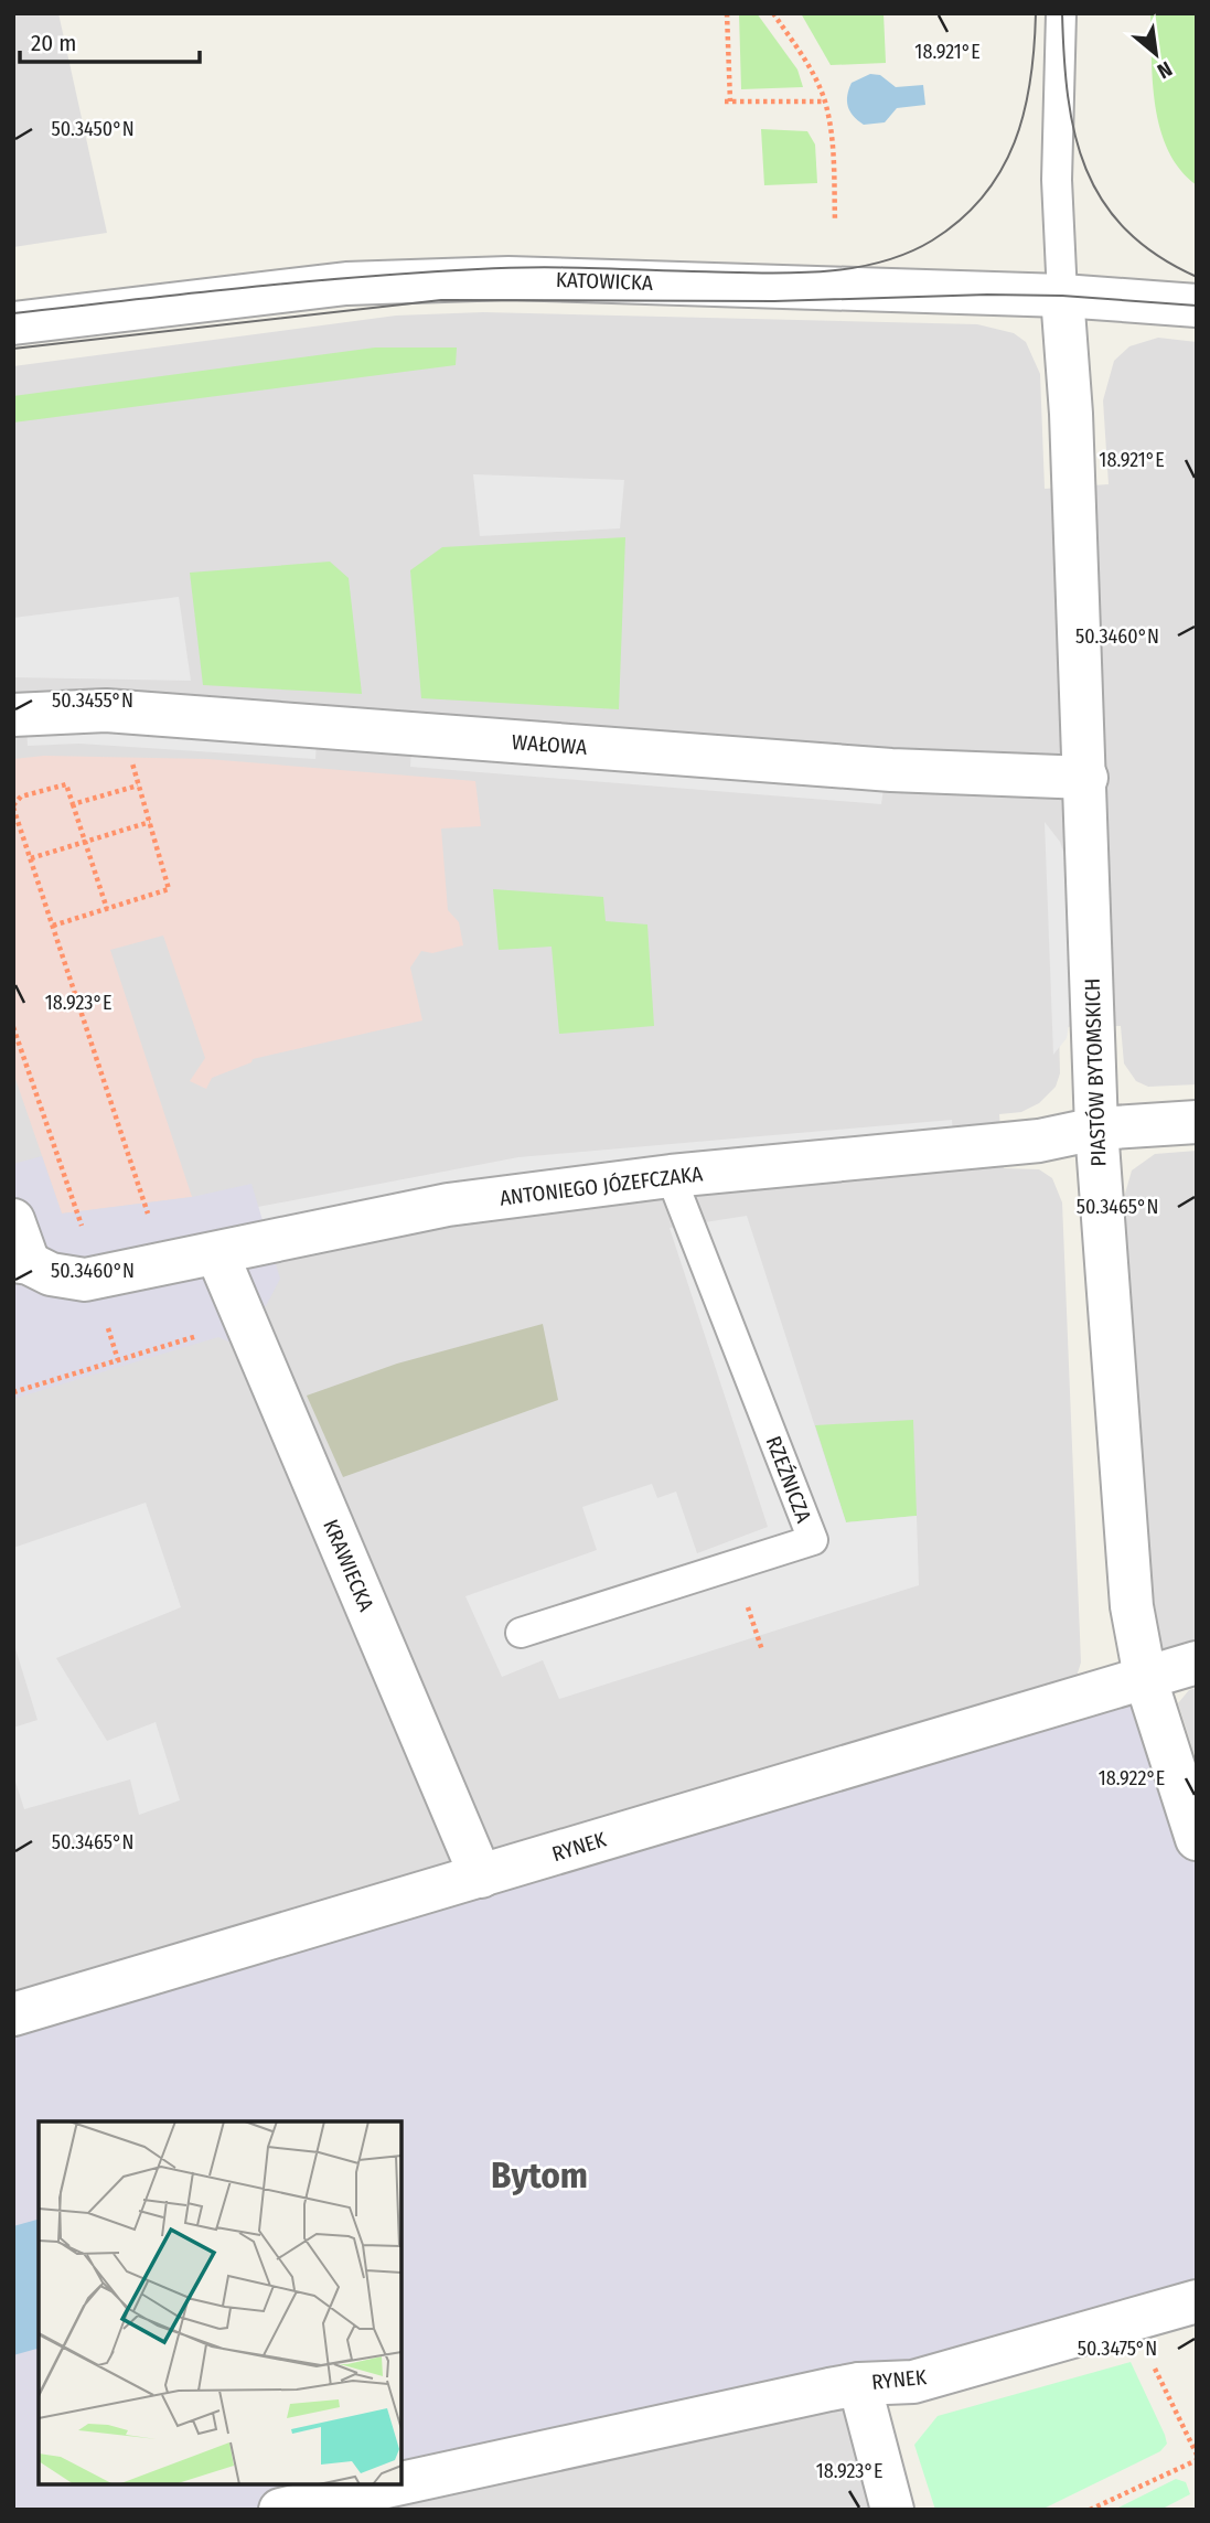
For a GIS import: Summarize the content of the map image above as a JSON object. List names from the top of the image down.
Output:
{
  "streets": {
    "street": [
      "KATOWICKA",
      "WAŁOWA",
      "PIASTÓW BYTOMSKICH",
      "ANTONIEGO JÓZEFCZAKA",
      "KRAWIECKA",
      "RYNEK"
    ],
    "lane": ["RZEŹNICZA"]
  },
  "crossings": [
    ["KATOWICKA", "PIASTÓW BYTOMSKICH"],
    ["WAŁOWA", "PIASTÓW BYTOMSKICH"],
    ["PIASTÓW BYTOMSKICH", "ANTONIEGO JÓZEFCZAKA"],
    ["PIASTÓW BYTOMSKICH", "RYNEK"],
    ["ANTONIEGO JÓZEFCZAKA", "RZEŹNICZA"],
    ["ANTONIEGO JÓZEFCZAKA", "KRAWIECKA"],
    ["KRAWIECKA", "RYNEK"]
  ],
  "districts": ["Bytom"],
  "scale_bar": "20 m",
  "north": "bottom right",
  "coordinates": [
    "18.921°E",
    "50.3450°N",
    "50.3460°N",
    "50.3455°N",
    "18.923°E",
    "50.3465°N",
    "18.922°E",
    "50.3475°N"
  ]
}
